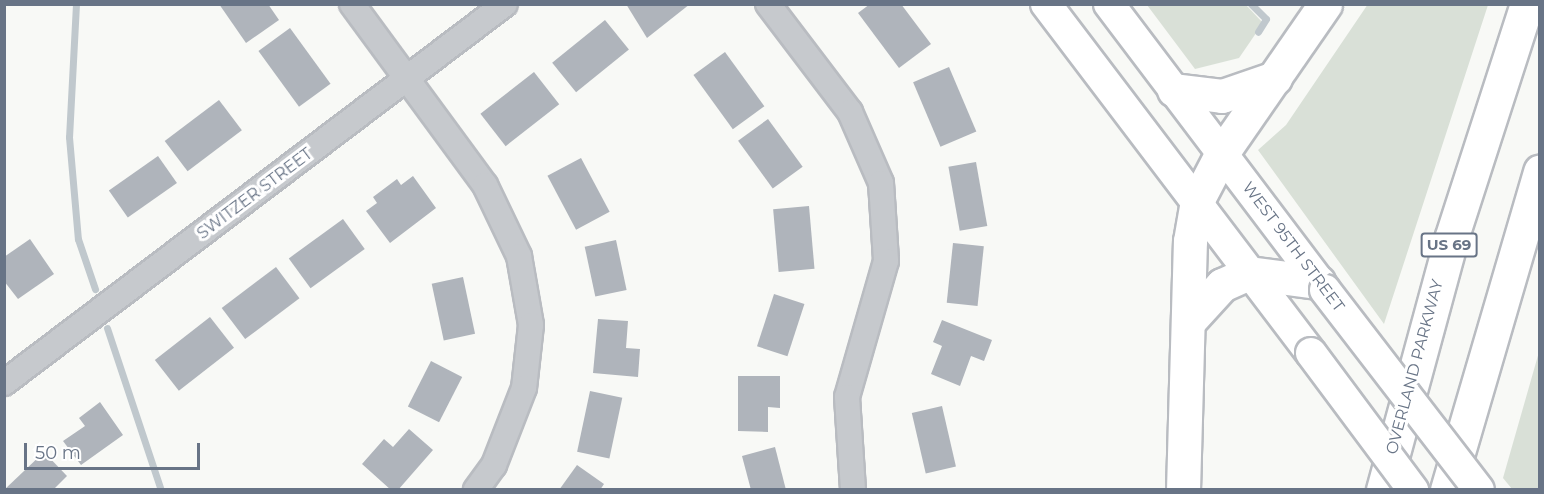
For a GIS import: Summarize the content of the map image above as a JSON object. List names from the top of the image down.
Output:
{
  "streets": {
    "highway": ["US 69", "OVERLAND PARKWAY"],
    "main road": ["WEST 95TH STREET"],
    "street": ["SWITZER STREET"]
  },
  "scale_bar": "50 m"
}
